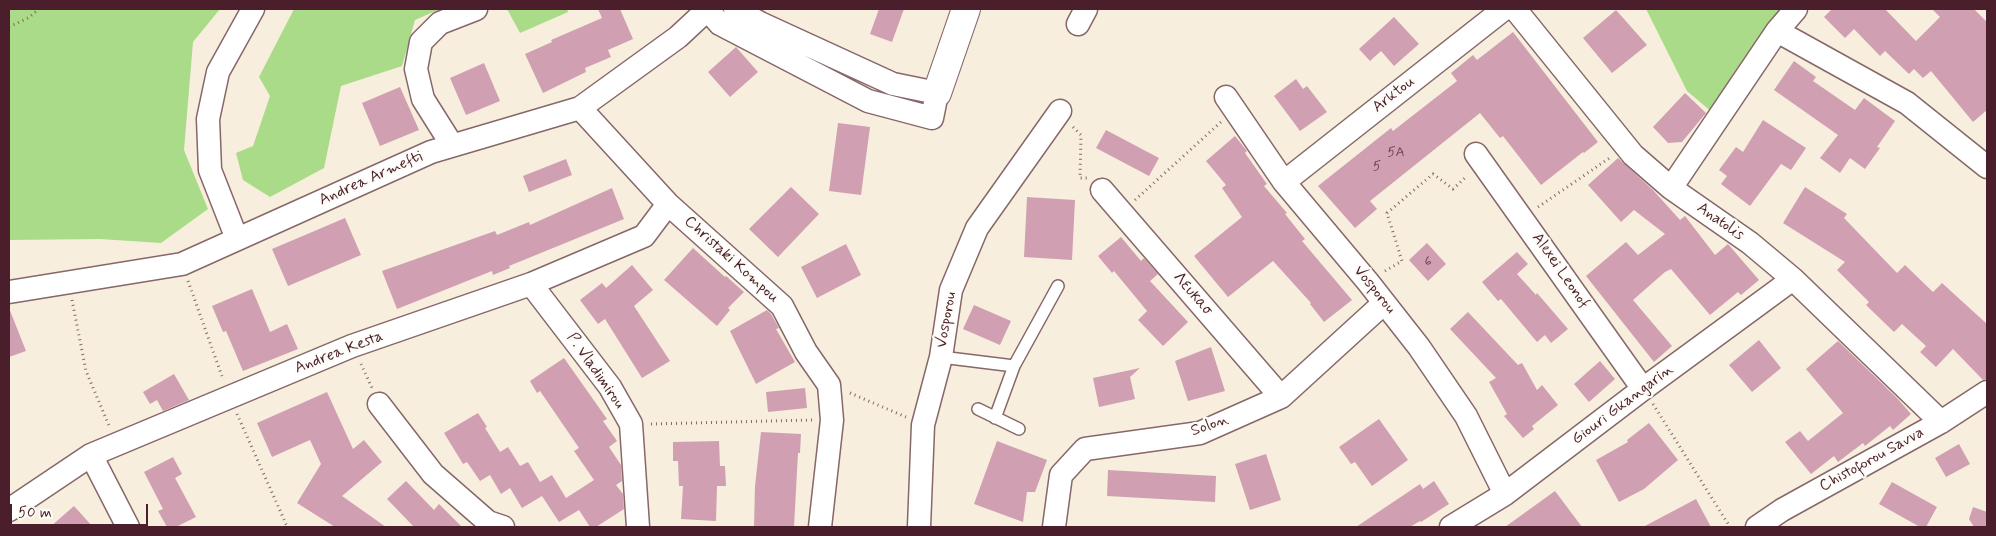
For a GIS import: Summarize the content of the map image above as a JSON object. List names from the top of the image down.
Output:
{
  "streets": {
    "street": [
      "Arktou",
      "Andrea Armefti",
      "Anatolis",
      "Christaki Kompou",
      "Alexei Leonof",
      "Vosporou",
      "Λευκασ",
      "Andrea Kesta",
      "P. Vladimirou",
      "Giouri Gkangarin",
      "Solon",
      "Chistoforou Savva"
    ]
  },
  "crossings": [
    ["Arktou", "Vosporou"],
    ["Andrea Armefti", "Christaki Kompou"],
    ["Anatolis", "Giouri Gkangarin"],
    ["Anatolis", "Chistoforou Savva"],
    ["Christaki Kompou", "Andrea Kesta"],
    ["Alexei Leonof", "Giouri Gkangarin"],
    ["Vosporou", "Giouri Gkangarin"],
    ["Vosporou", "Solon"],
    ["Λευκασ", "Solon"],
    ["Andrea Kesta", "P. Vladimirou"]
  ],
  "house_numbers": ["5A", "5", "6"],
  "scale_bar": "50 m"
}
